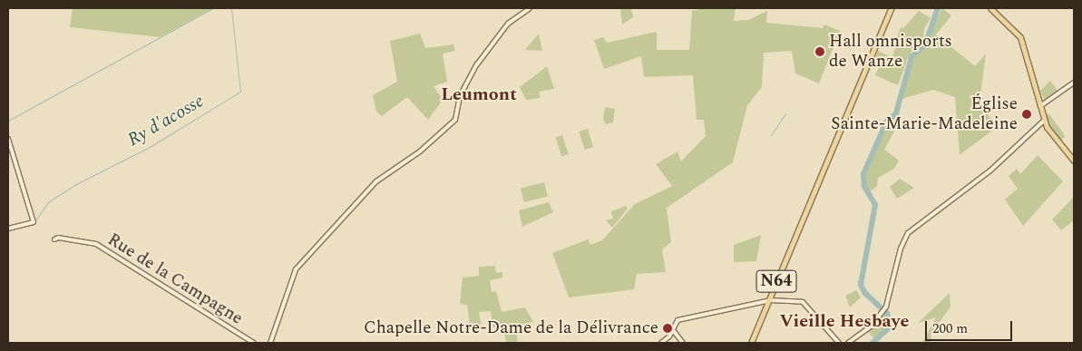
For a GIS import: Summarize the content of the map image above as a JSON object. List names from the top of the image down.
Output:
{
  "streets": {
    "main road": ["N64"],
    "street": ["Rue de la Campagne"]
  },
  "districts": ["Leumont", "Vieille Hesbaye"],
  "water": ["Ry d'acosse"],
  "places": ["Hall omnisports de Wanze", "Église Sainte-Marie-Madeleine", "Chapelle Notre-Dame de la Délivrance"],
  "scale_bar": "200 m"
}
